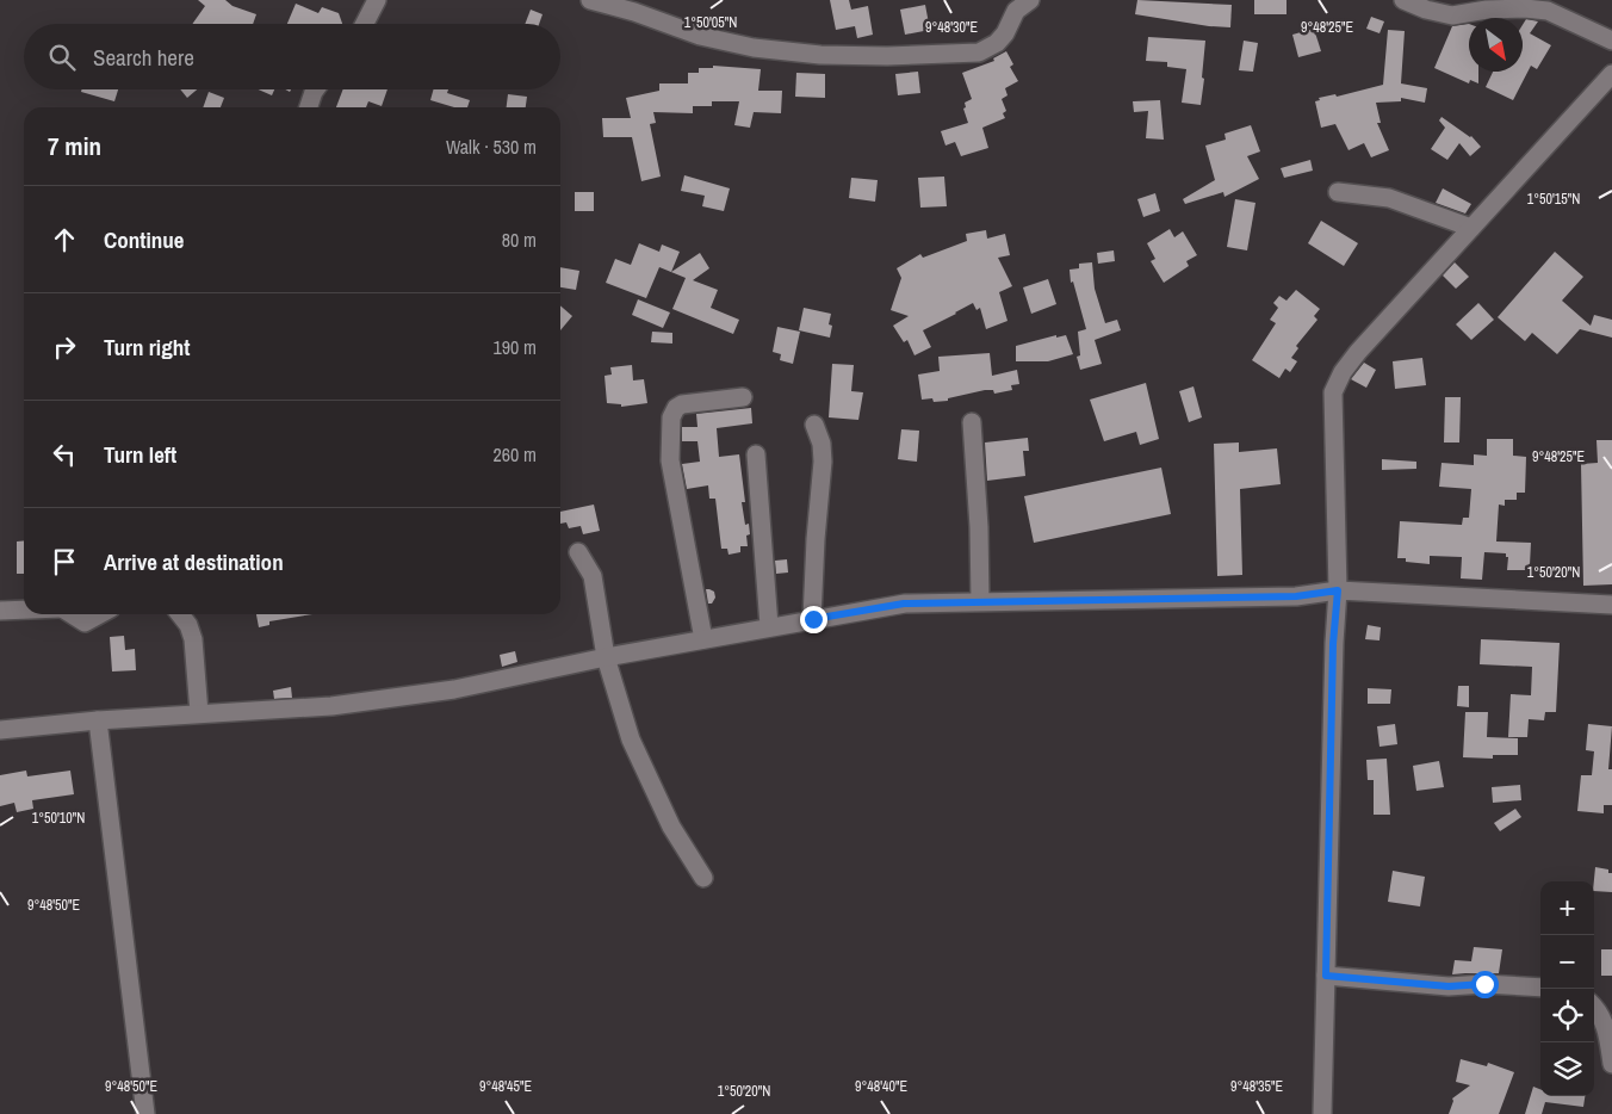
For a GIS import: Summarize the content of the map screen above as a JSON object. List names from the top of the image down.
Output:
{
  "north": "bottom right",
  "page": {
    "search": "Search here",
    "heading": ["7 min", "Walk · 530 m"],
    "list": [
      ["Continue", "80 m"],
      ["Turn right", "190 m"],
      ["Turn left", "260 m"],
      "Arrive at destination"
    ],
    "map_buttons": ["+", "−"]
  },
  "coordinates": [
    "1°50'05\"N",
    "9°48'30\"E",
    "9°48'25\"E",
    "1°50'15\"N",
    "1°50'20\"N",
    "1°50'10\"N",
    "9°48'50\"E",
    "9°48'45\"E",
    "9°48'40\"E",
    "9°48'35\"E"
  ]
}
